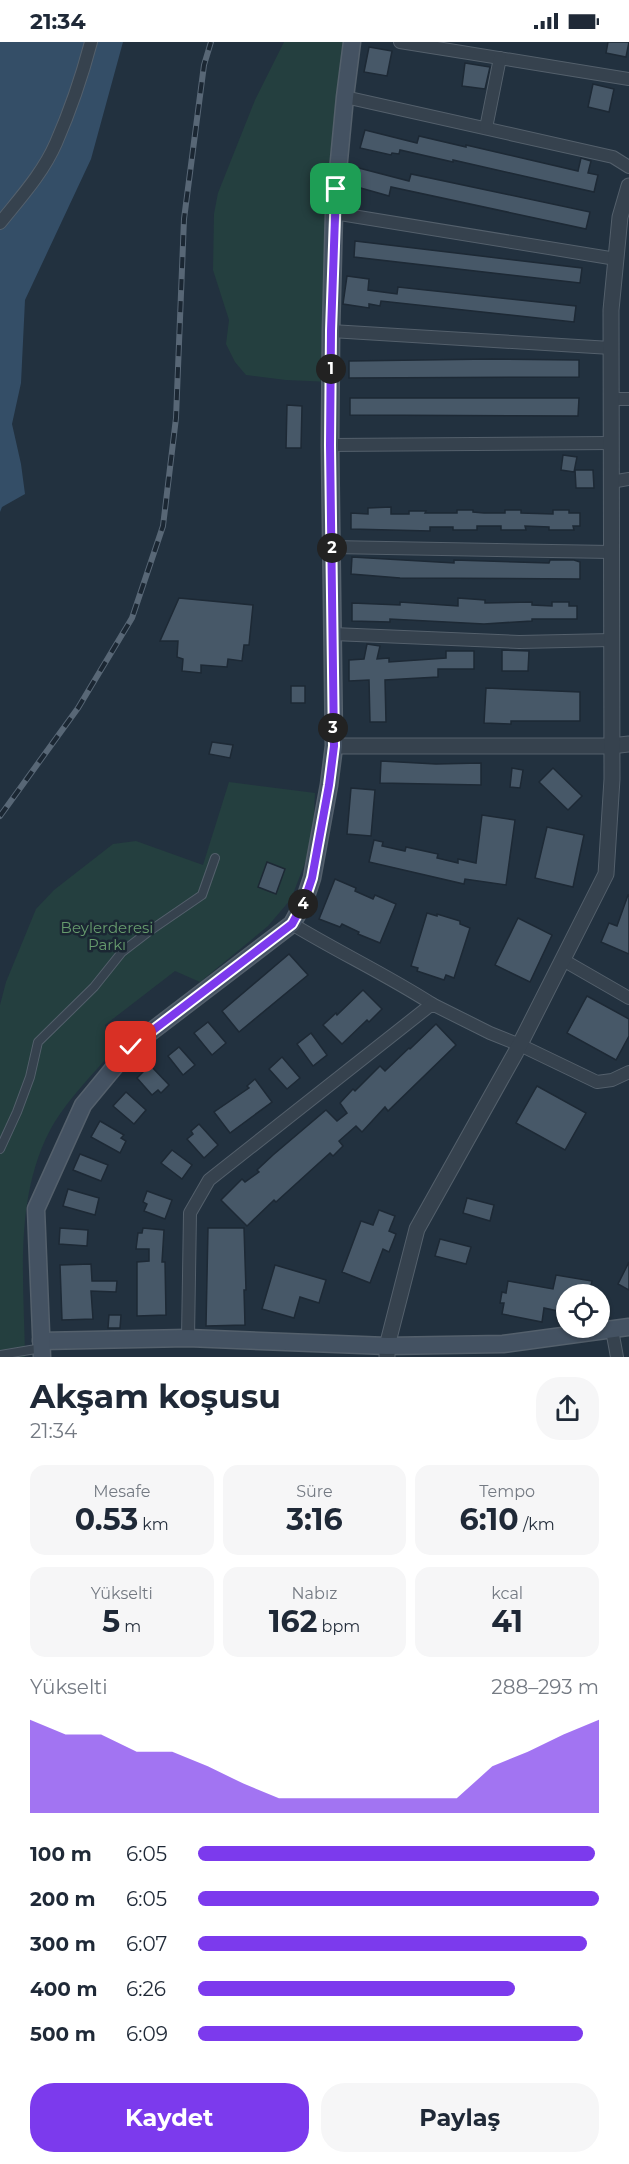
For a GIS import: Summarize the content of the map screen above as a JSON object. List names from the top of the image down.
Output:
{
  "parks": ["Beylerderesi Parkı"],
  "page": {
    "status": "21:34",
    "pins": [
      "1",
      "2",
      "3",
      "4"
    ],
    "heading": ["Akşam koşusu", "21:34"],
    "stats": [
      ["Mesafe", "0.53 km"],
      ["Süre", "3:16"],
      ["Tempo", "6:10 /km"],
      ["Yükselti", "5 m"],
      ["Nabız", "162 bpm"],
      ["kcal", "41"]
    ],
    "chart": ["Yükselti", "288–293 m"],
    "list": [
      {
        "name": "100 m",
        "note": "6:05"
      },
      {
        "name": "200 m",
        "note": "6:05"
      },
      {
        "name": "300 m",
        "note": "6:07"
      },
      {
        "name": "400 m",
        "note": "6:26"
      },
      {
        "name": "500 m",
        "note": "6:09"
      }
    ],
    "buttons": ["Kaydet", "Paylaş"]
  }
}
